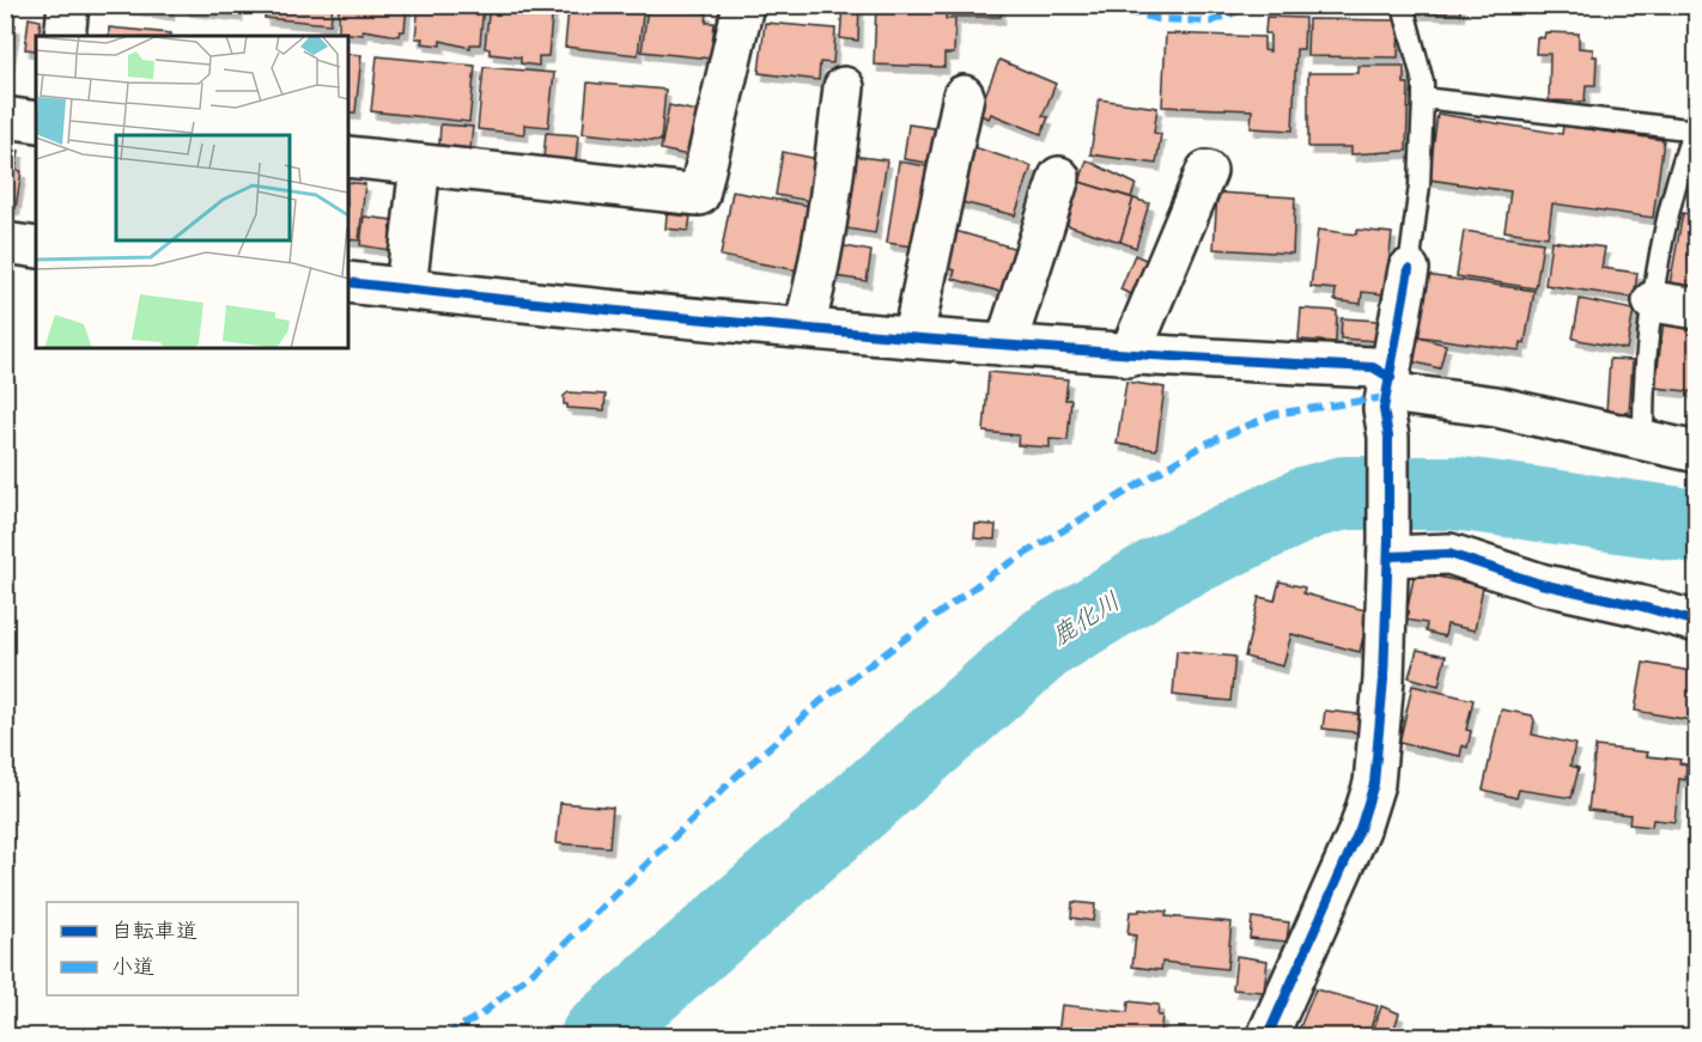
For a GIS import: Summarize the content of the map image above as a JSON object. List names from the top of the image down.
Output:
{
  "water": ["鹿化川"],
  "legend": ["自転車道", "小道"]
}
